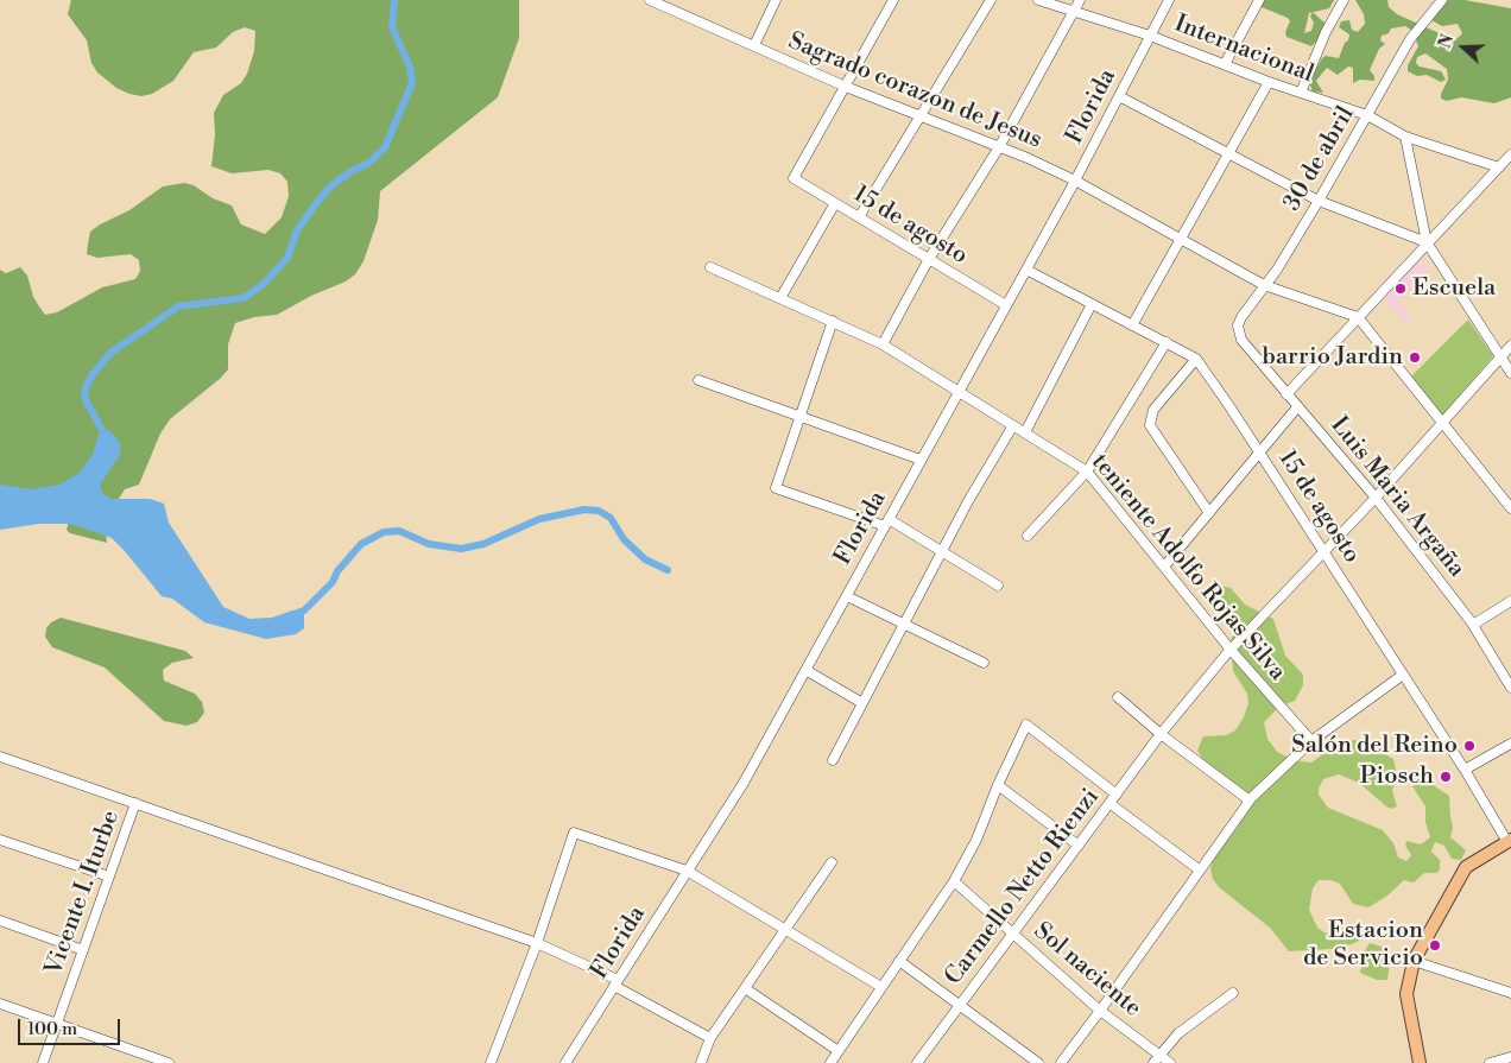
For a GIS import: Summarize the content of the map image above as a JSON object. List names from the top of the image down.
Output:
{
  "streets": {
    "street": [
      "Internacional",
      "Sagrado corazon de Jesus",
      "Florida",
      "30 de abril",
      "15 de agosto",
      "Luis Maria Argaña",
      "teniente Adolfo Rojas Silva",
      "Carmello Netto Rienzi",
      "Vicente I. Iturbe",
      "Sol naciente"
    ]
  },
  "crossings": [
    ["Internacional", "Florida"],
    ["Internacional", "30 de abril"],
    ["Sagrado corazon de Jesus", "Florida"],
    ["Sagrado corazon de Jesus", "30 de abril"],
    ["Sagrado corazon de Jesus", "15 de agosto"],
    ["Florida", "15 de agosto"],
    ["Florida", "teniente Adolfo Rojas Silva"],
    ["30 de abril", "Luis Maria Argaña"],
    ["15 de agosto", "Carmello Netto Rienzi"],
    ["Luis Maria Argaña", "Carmello Netto Rienzi"],
    ["teniente Adolfo Rojas Silva", "Carmello Netto Rienzi"],
    ["Carmello Netto Rienzi", "Sol naciente"]
  ],
  "places": [
    "Escuela",
    "barrio Jardin",
    "Salón del Reino",
    "Piosch",
    "Estacion de Servicio"
  ],
  "scale_bar": "100 m",
  "north": "left"
}
